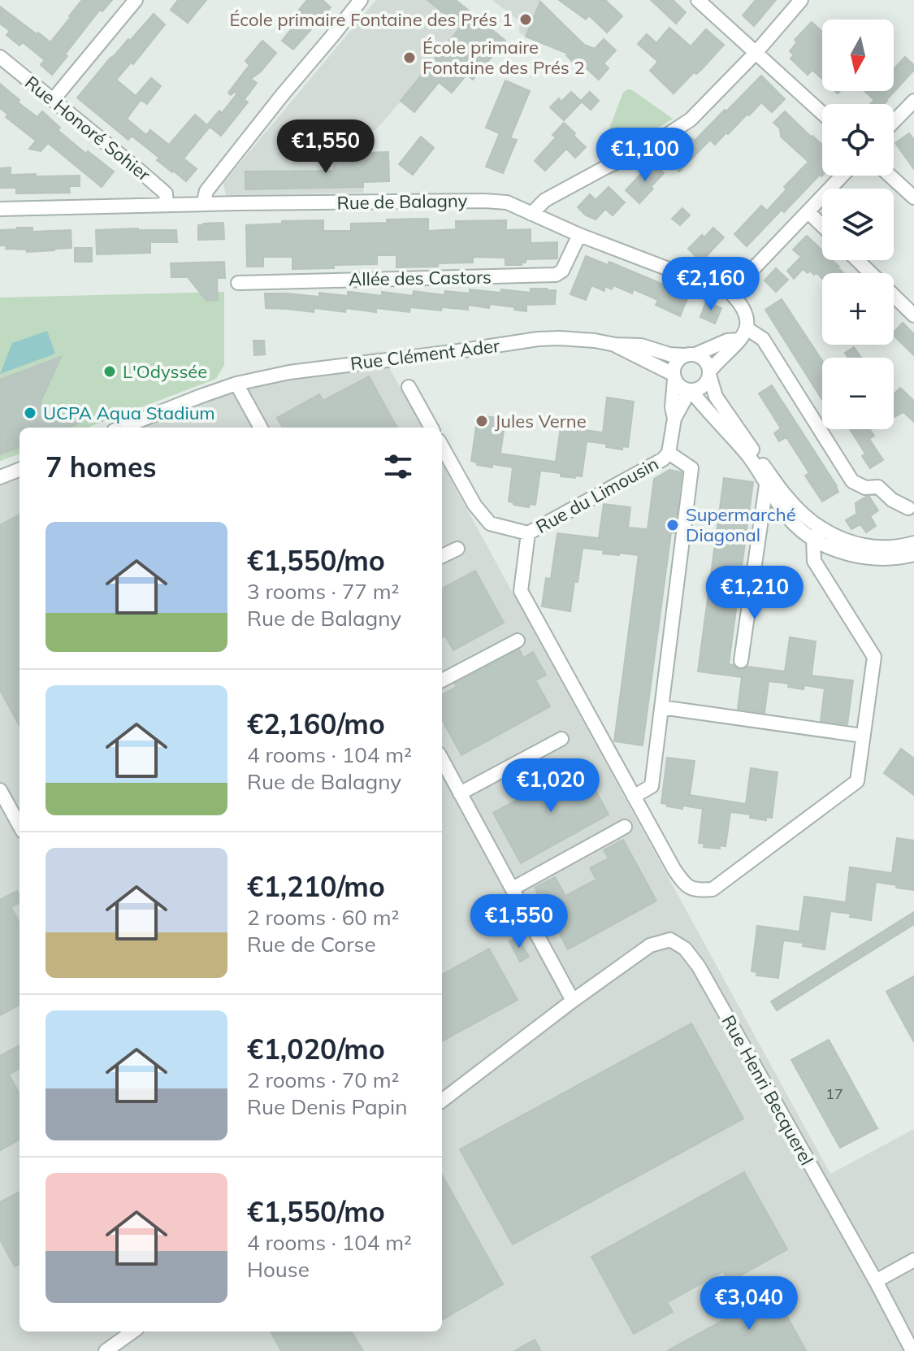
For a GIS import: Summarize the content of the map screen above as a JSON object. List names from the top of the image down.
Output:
{
  "streets": {
    "street": [
      "Rue Honoré Sohier",
      "Rue de Balagny",
      "Allée des Castors",
      "Rue Clément Ader",
      "Rue du Limousin",
      "Rue Henri Becquerel"
    ]
  },
  "crossings": [
    ["Rue Honoré Sohier", "Rue de Balagny"],
    ["Rue de Balagny", "Allée des Castors"],
    ["Rue Clément Ader", "Rue du Limousin"]
  ],
  "places": [
    "École primaire Fontaine des Prés 1",
    "École primaire Fontaine des Prés 2",
    "L'Odyssée",
    "UCPA Aqua Stadium",
    "Jules Verne",
    "Supermarché Diagonal"
  ],
  "house_numbers": ["17"],
  "north": "bottom",
  "page": {
    "map_buttons": ["+", "−"],
    "price": [
      "€1,550",
      "€1,100",
      "€2,160",
      "€1,210",
      "€1,020",
      "€1,550",
      "€3,040"
    ],
    "heading": "7 homes",
    "list": [
      {
        "name": "€1,550/mo",
        "note": "3 rooms · 77 m² · Rue de Balagny"
      },
      {
        "name": "€2,160/mo",
        "note": "4 rooms · 104 m² · Rue de Balagny"
      },
      {
        "name": "€1,210/mo",
        "note": "2 rooms · 60 m² · Rue de Corse"
      },
      {
        "name": "€1,020/mo",
        "note": "2 rooms · 70 m² · Rue Denis Papin"
      },
      {
        "name": "€1,550/mo",
        "note": "4 rooms · 104 m² · House"
      }
    ]
  }
}
